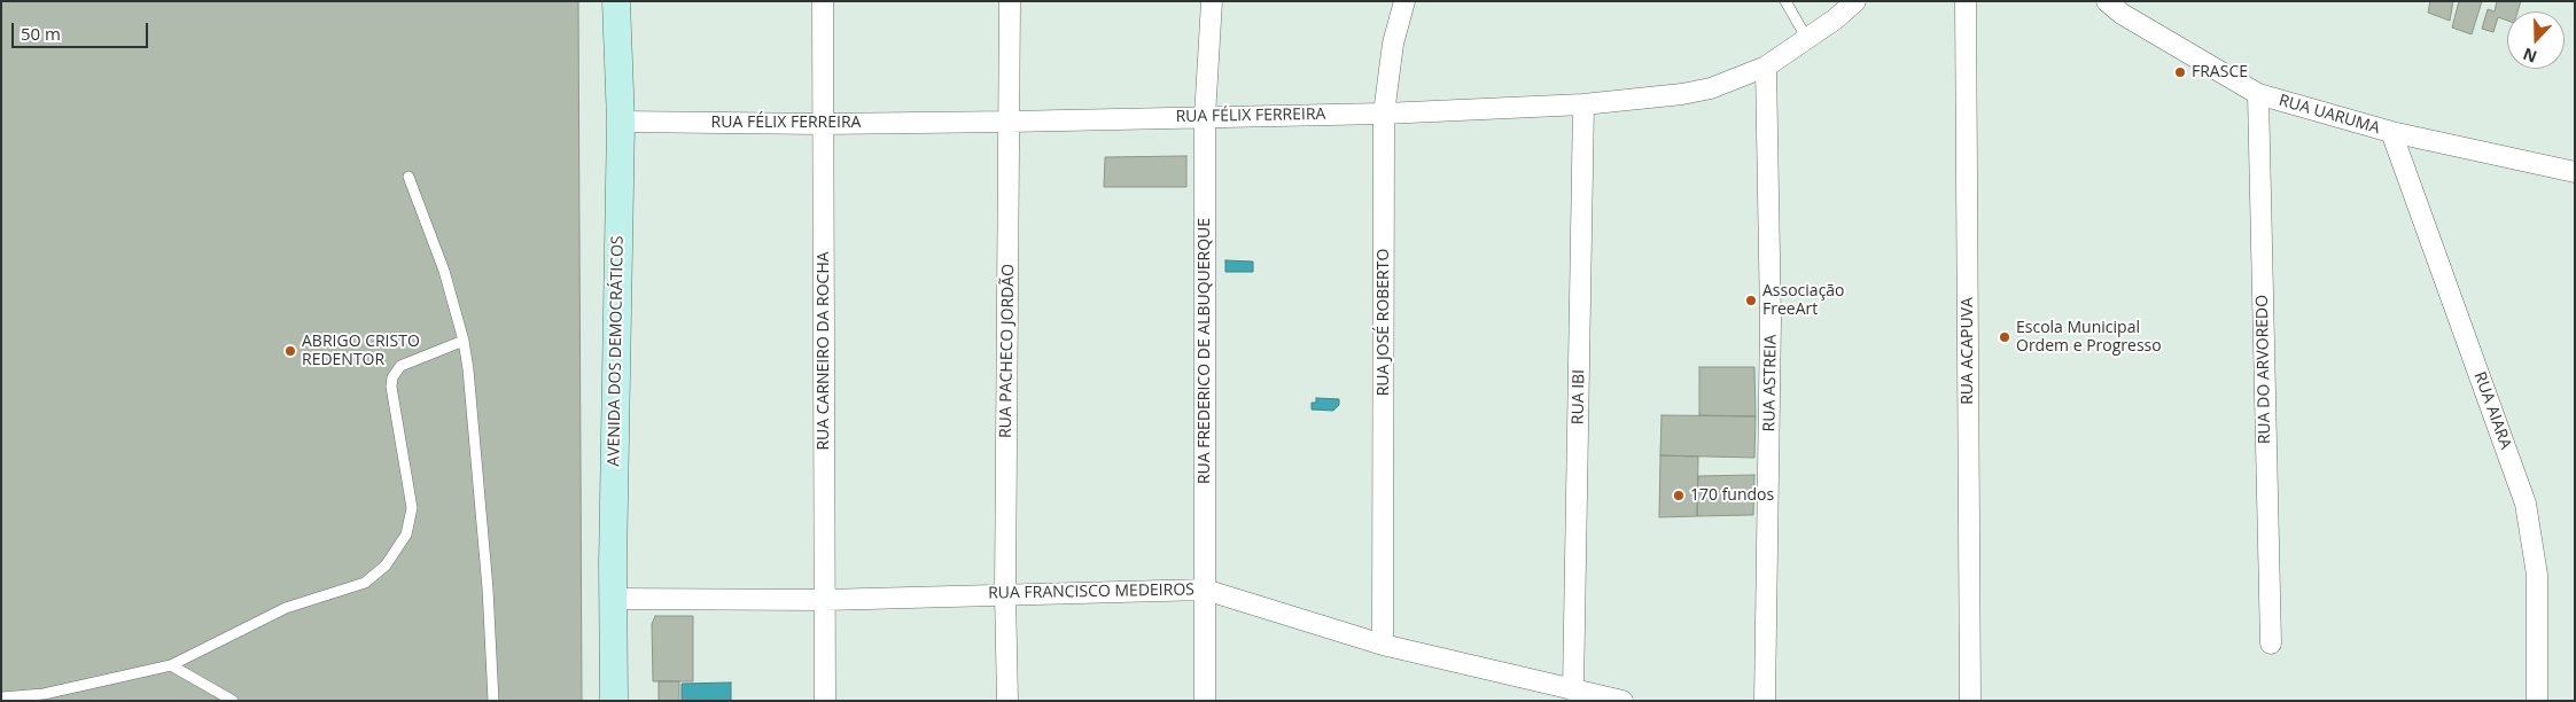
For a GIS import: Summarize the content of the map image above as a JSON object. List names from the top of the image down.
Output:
{
  "streets": {
    "street": [
      "RUA UARUMA",
      "RUA FÉLIX FERREIRA",
      "RUA JOSÉ ROBERTO",
      "AVENIDA DOS DEMOCRÁTICOS",
      "RUA CARNEIRO DA ROCHA",
      "RUA PACHECO JORDÃO",
      "RUA FREDERICO DE ALBUQUERQUE",
      "RUA ACAPUVA",
      "RUA DO ARVOREDO",
      "RUA ASTREIA",
      "RUA IBI",
      "RUA AIARA",
      "RUA FRANCISCO MEDEIROS"
    ]
  },
  "crossings": [
    ["RUA UARUMA", "RUA DO ARVOREDO"],
    ["RUA UARUMA", "RUA AIARA"],
    ["RUA FÉLIX FERREIRA", "RUA JOSÉ ROBERTO"],
    ["RUA FÉLIX FERREIRA", "AVENIDA DOS DEMOCRÁTICOS"],
    ["RUA FÉLIX FERREIRA", "RUA CARNEIRO DA ROCHA"],
    ["RUA FÉLIX FERREIRA", "RUA PACHECO JORDÃO"],
    ["RUA FÉLIX FERREIRA", "RUA FREDERICO DE ALBUQUERQUE"],
    ["RUA FÉLIX FERREIRA", "RUA ASTREIA"],
    ["RUA FÉLIX FERREIRA", "RUA IBI"],
    ["RUA JOSÉ ROBERTO", "RUA FRANCISCO MEDEIROS"],
    ["AVENIDA DOS DEMOCRÁTICOS", "RUA FRANCISCO MEDEIROS"],
    ["RUA CARNEIRO DA ROCHA", "RUA FRANCISCO MEDEIROS"],
    ["RUA PACHECO JORDÃO", "RUA FRANCISCO MEDEIROS"],
    ["RUA FREDERICO DE ALBUQUERQUE", "RUA FRANCISCO MEDEIROS"],
    ["RUA IBI", "RUA FRANCISCO MEDEIROS"]
  ],
  "places": [
    "FRASCE",
    "Associação FreeArt",
    "Escola Municipal Ordem e Progresso",
    "ABRIGO CRISTO REDENTOR",
    "170 fundos"
  ],
  "scale_bar": "50 m",
  "north": "bottom"
}
